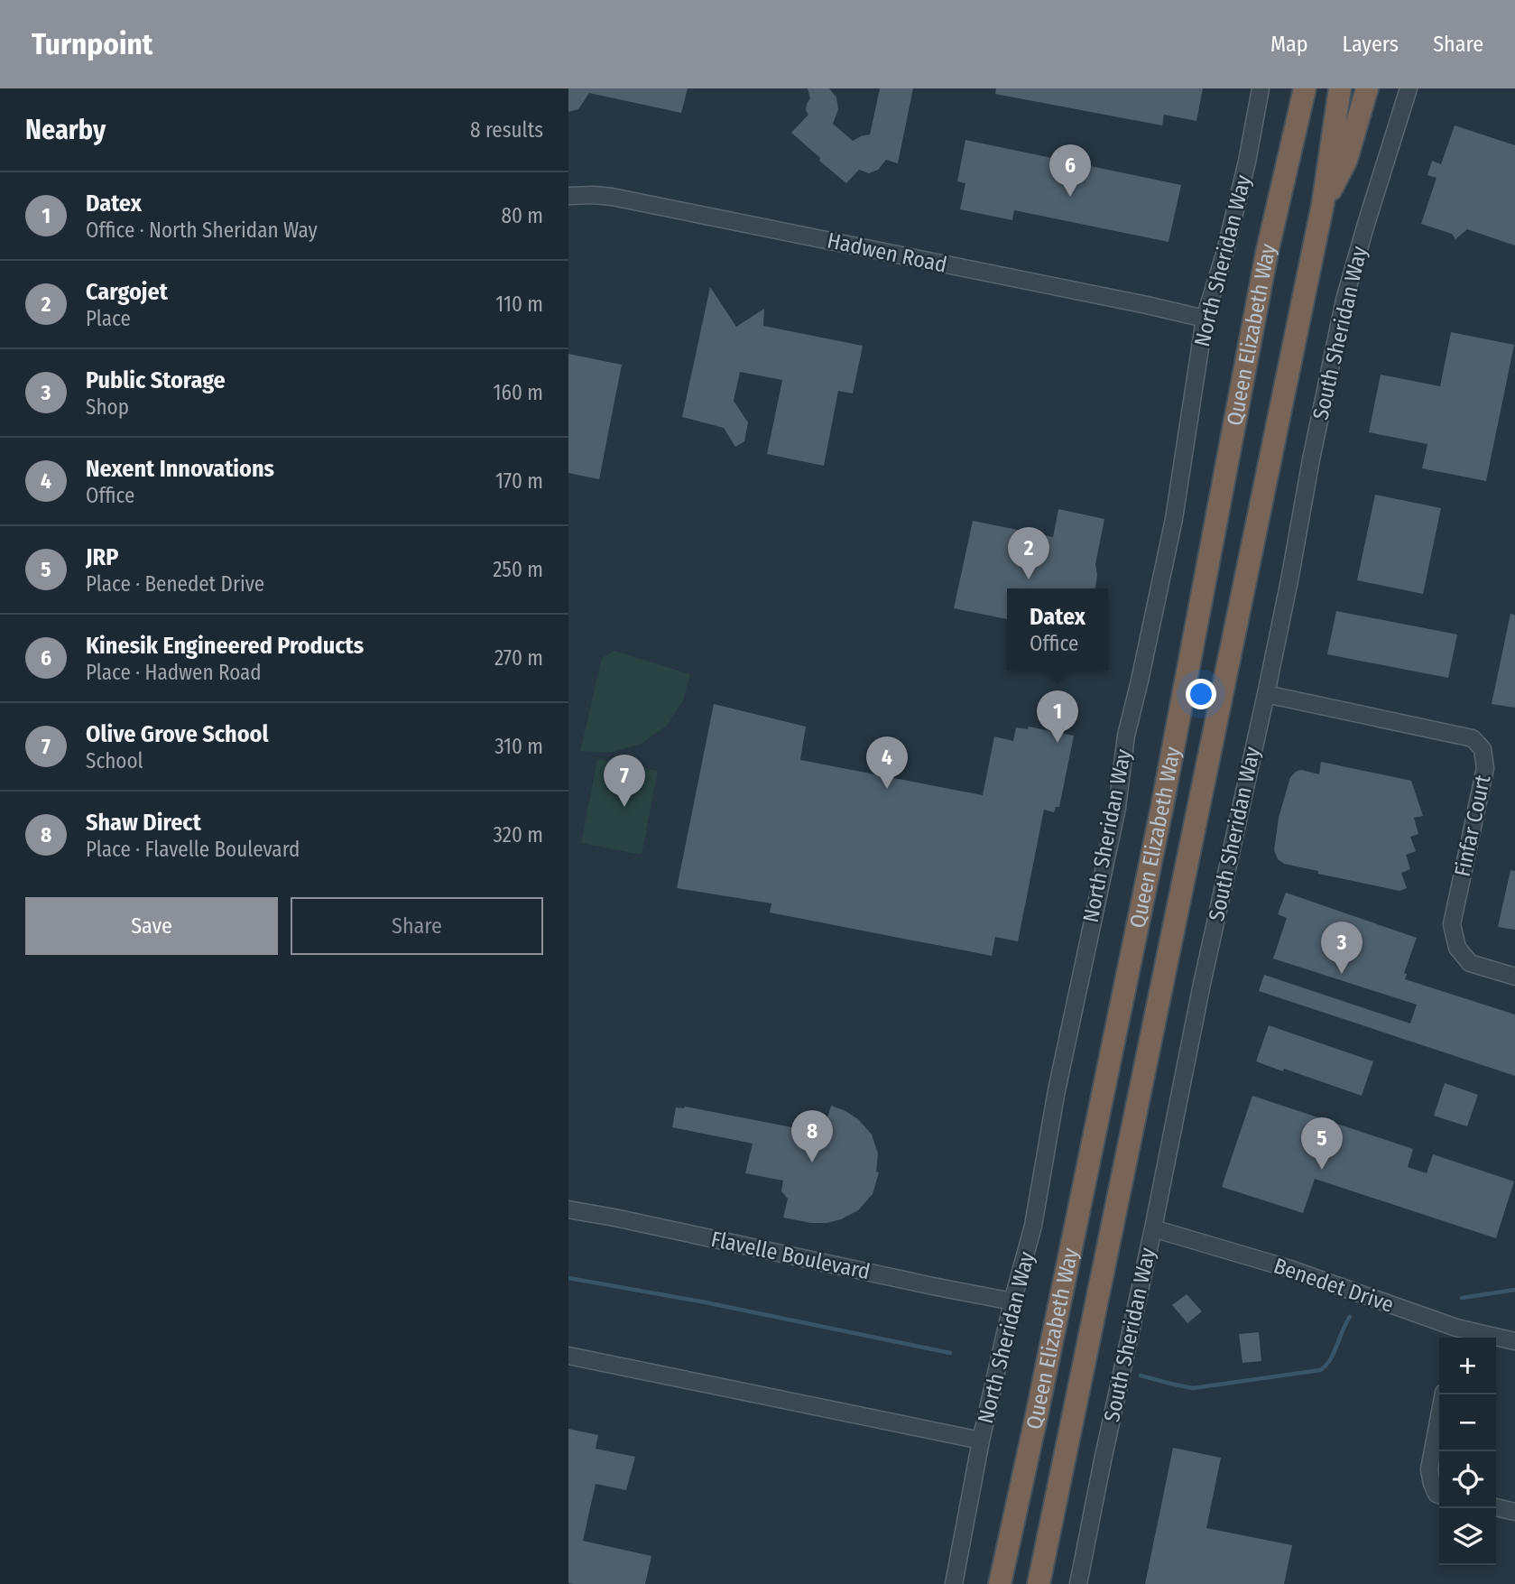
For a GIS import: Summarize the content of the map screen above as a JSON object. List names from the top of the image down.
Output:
{
  "streets": {
    "highway": ["Queen Elizabeth Way"],
    "street": [
      "Hadwen Road",
      "North Sheridan Way",
      "South Sheridan Way",
      "Finfar Court",
      "Flavelle Boulevard",
      "Benedet Drive"
    ]
  },
  "crossings": [
    ["Hadwen Road", "North Sheridan Way"],
    ["North Sheridan Way", "Flavelle Boulevard"],
    ["South Sheridan Way", "Finfar Court"],
    ["South Sheridan Way", "Benedet Drive"]
  ],
  "page": {
    "header": "Turnpoint",
    "nav": ["Map", "Layers", "Share"],
    "heading": ["Nearby", "8 results"],
    "pins": [
      "6",
      "2",
      "1",
      "4",
      "7",
      "3",
      "8",
      "5"
    ],
    "list": [
      {
        "mark": "1",
        "name": "Datex",
        "note": "Office · North Sheridan Way",
        "value": "80 m"
      },
      {
        "mark": "2",
        "name": "Cargojet",
        "note": "Place",
        "value": "110 m"
      },
      {
        "mark": "3",
        "name": "Public Storage",
        "note": "Shop",
        "value": "160 m"
      },
      {
        "mark": "4",
        "name": "Nexent Innovations",
        "note": "Office",
        "value": "170 m"
      },
      {
        "mark": "5",
        "name": "JRP",
        "note": "Place · Benedet Drive",
        "value": "250 m"
      },
      {
        "mark": "6",
        "name": "Kinesik Engineered Products",
        "note": "Place · Hadwen Road",
        "value": "270 m"
      },
      {
        "mark": "7",
        "name": "Olive Grove School",
        "note": "School",
        "value": "310 m"
      },
      {
        "mark": "8",
        "name": "Shaw Direct",
        "note": "Place · Flavelle Boulevard",
        "value": "320 m"
      }
    ],
    "popup": ["Datex", "Office"],
    "buttons": ["Save", "Share"],
    "map_buttons": ["+", "−"]
  }
}
